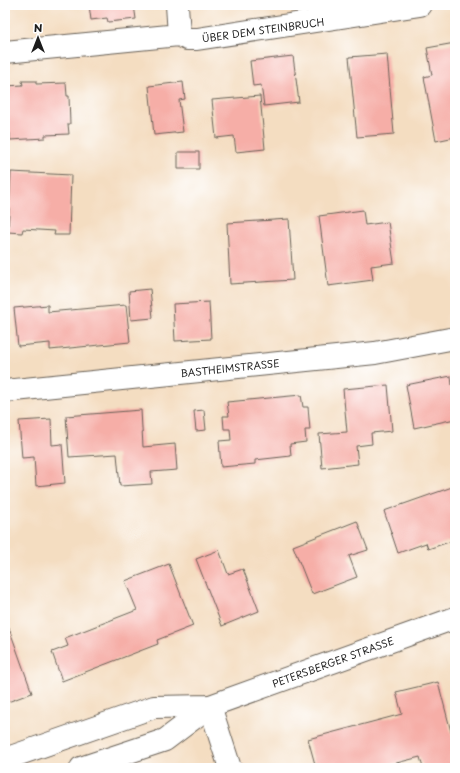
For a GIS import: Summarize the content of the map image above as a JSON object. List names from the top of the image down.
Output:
{
  "streets": {
    "street": ["ÜBER DEM STEINBRUCH", "BASTHEIMSTRASSE", "PETERSBERGER STRASSE"]
  },
  "north": "top"
}
